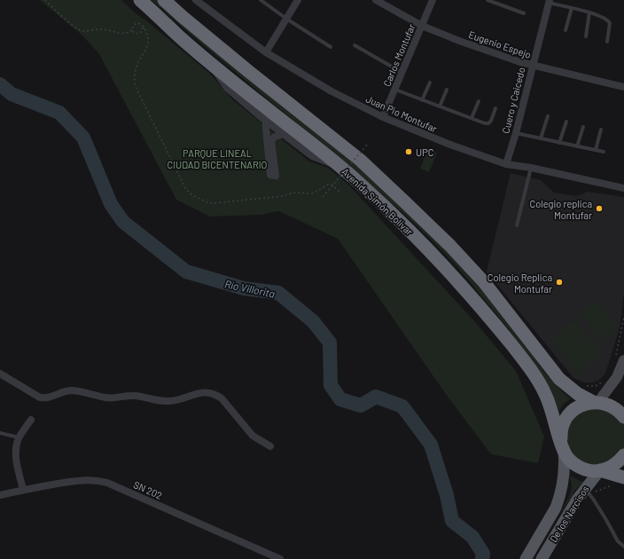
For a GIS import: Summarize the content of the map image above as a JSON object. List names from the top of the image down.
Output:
{
  "streets": {
    "highway": ["Avenida Simón Bolívar"],
    "main road": ["De los Narcisos"],
    "street": [
      "Eugenio Espejo",
      "Carlos Montufar",
      "Cuero y Caicedo",
      "Juan Pio Montufar",
      "SN 202"
    ]
  },
  "crossings": [
    ["Eugenio Espejo", "Carlos Montufar"],
    ["Eugenio Espejo", "Cuero y Caicedo"],
    ["Carlos Montufar", "Juan Pio Montufar"],
    ["Cuero y Caicedo", "Juan Pio Montufar"],
    ["Avenida Simón Bolívar", "De los Narcisos"]
  ],
  "water": ["Río Villorita"],
  "parks": ["PARQUE LINEAL CIUDAD BICENTENARIO"],
  "places": ["UPC", "Colegio replica Montufar", "Colegio Replica Montufar"]
}
